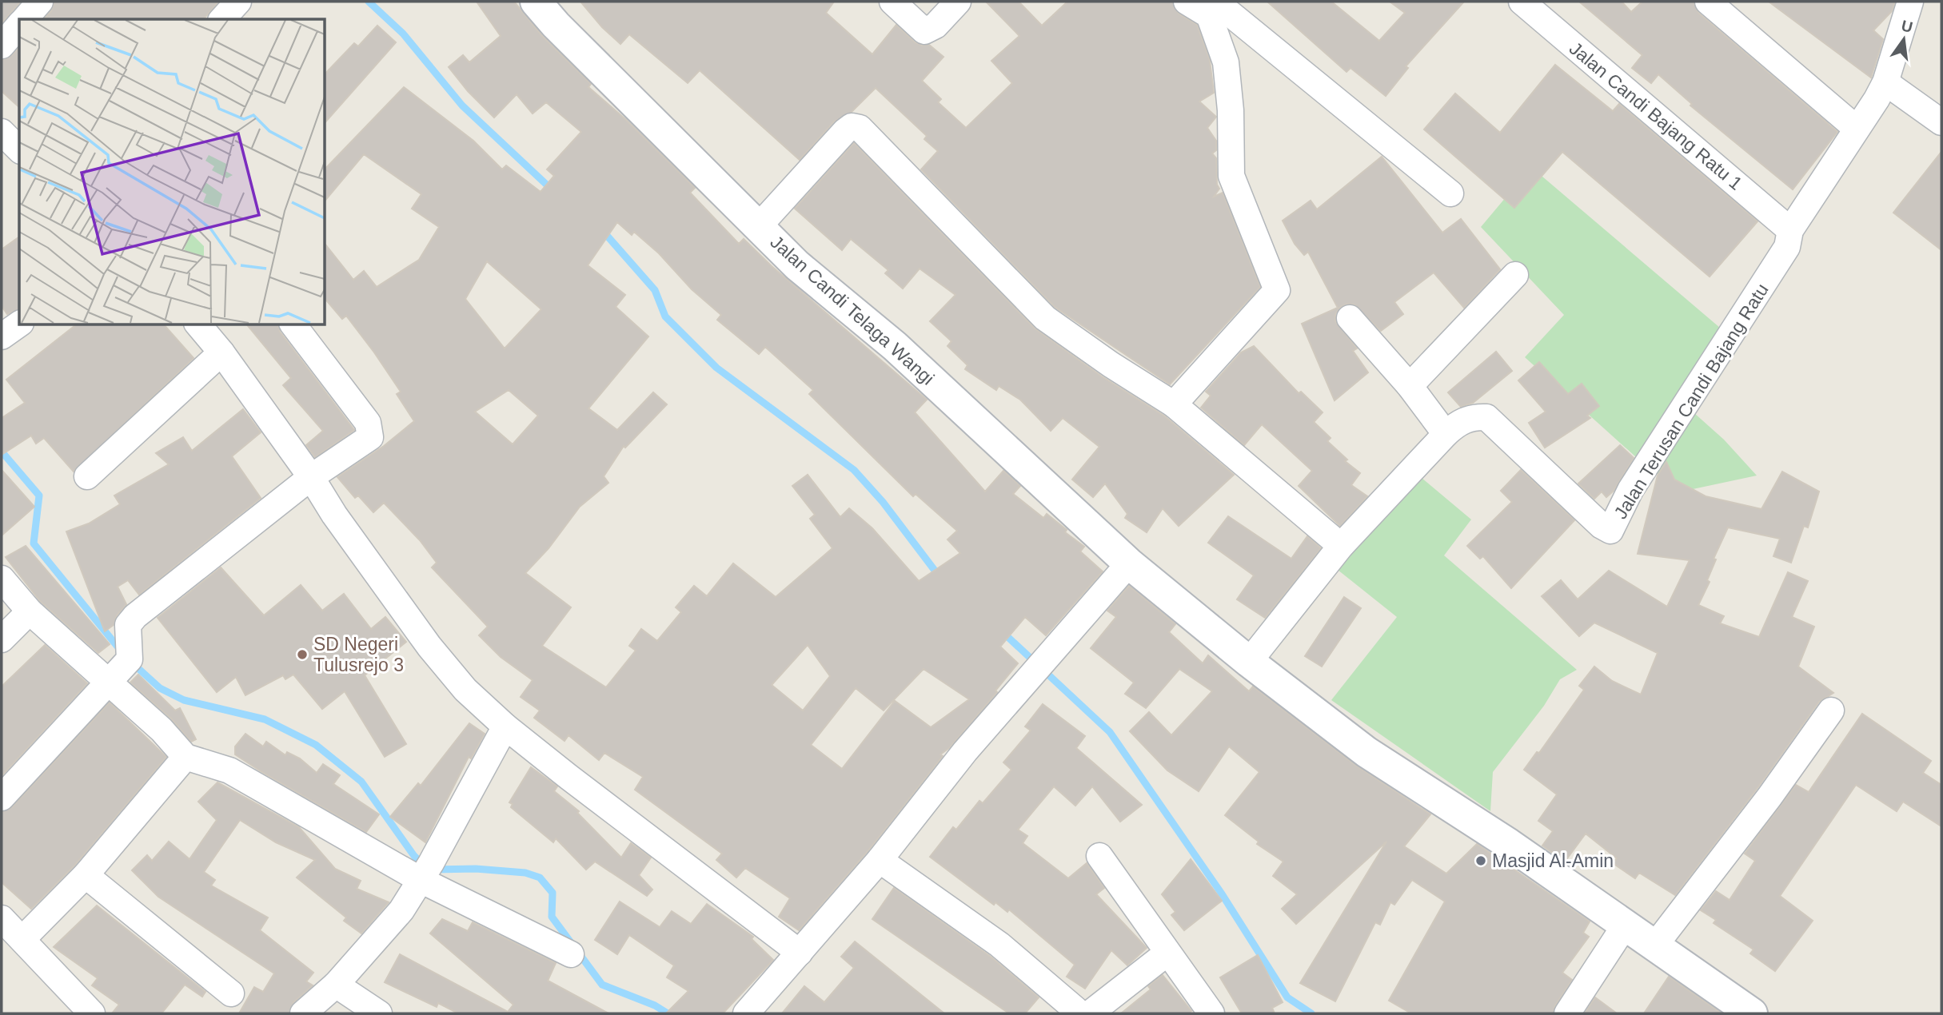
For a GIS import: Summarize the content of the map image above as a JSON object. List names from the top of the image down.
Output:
{
  "streets": {
    "street": ["Jalan Candi Bajang Ratu 1", "Jalan Candi Telaga Wangi", "Jalan Terusan Candi Bajang Ratu"]
  },
  "crossings": [
    ["Jalan Candi Bajang Ratu 1", "Jalan Terusan Candi Bajang Ratu"],
    ["Jalan Candi Telaga Wangi", "Jalan Terusan Candi Bajang Ratu"]
  ],
  "places": ["SD Negeri Tulusrejo 3", "Masjid Al-Amin"],
  "north": "top"
}
